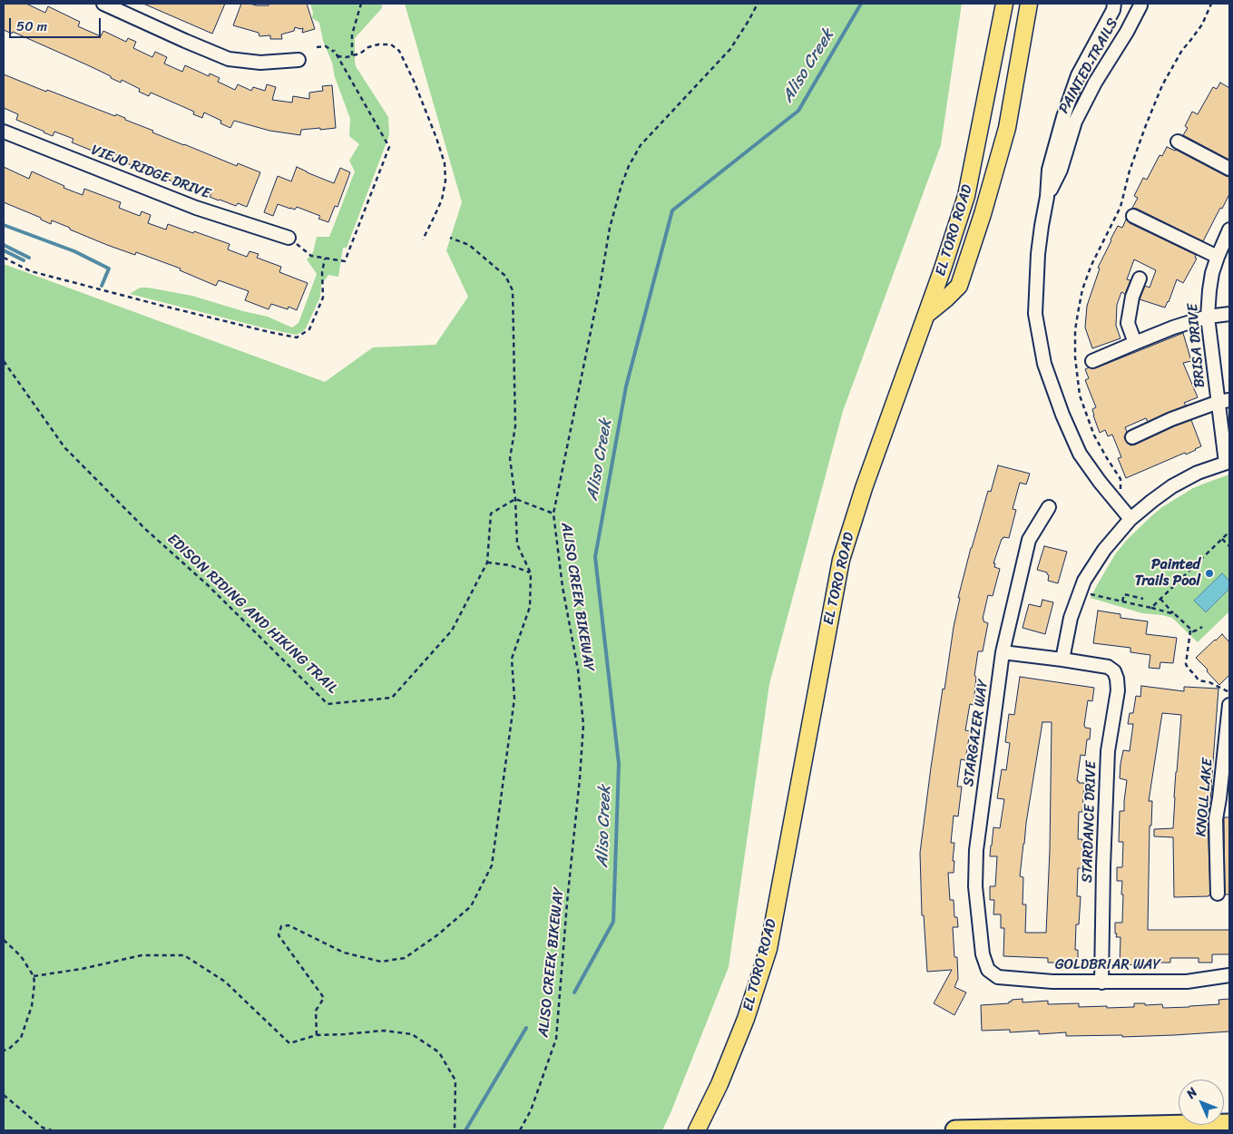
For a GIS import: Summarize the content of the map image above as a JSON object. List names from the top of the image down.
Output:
{
  "streets": {
    "main road": ["EL TORO ROAD"],
    "street": [
      "PAINTED TRAILS",
      "VIEJO RIDGE DRIVE",
      "BRISA DRIVE",
      "STARGAZER WAY",
      "KNOLL LAKE",
      "STARDANCE DRIVE",
      "GOLDBRIAR WAY"
    ],
    "path": ["ALISO CREEK BIKEWAY", "EDISON RIDING AND HIKING TRAIL"]
  },
  "crossings": [
    ["STARGAZER WAY", "GOLDBRIAR WAY"],
    ["STARDANCE DRIVE", "GOLDBRIAR WAY"]
  ],
  "water": ["Aliso Creek"],
  "places": ["Painted Trails Pool"],
  "scale_bar": "50 m",
  "north": "top left"
}
